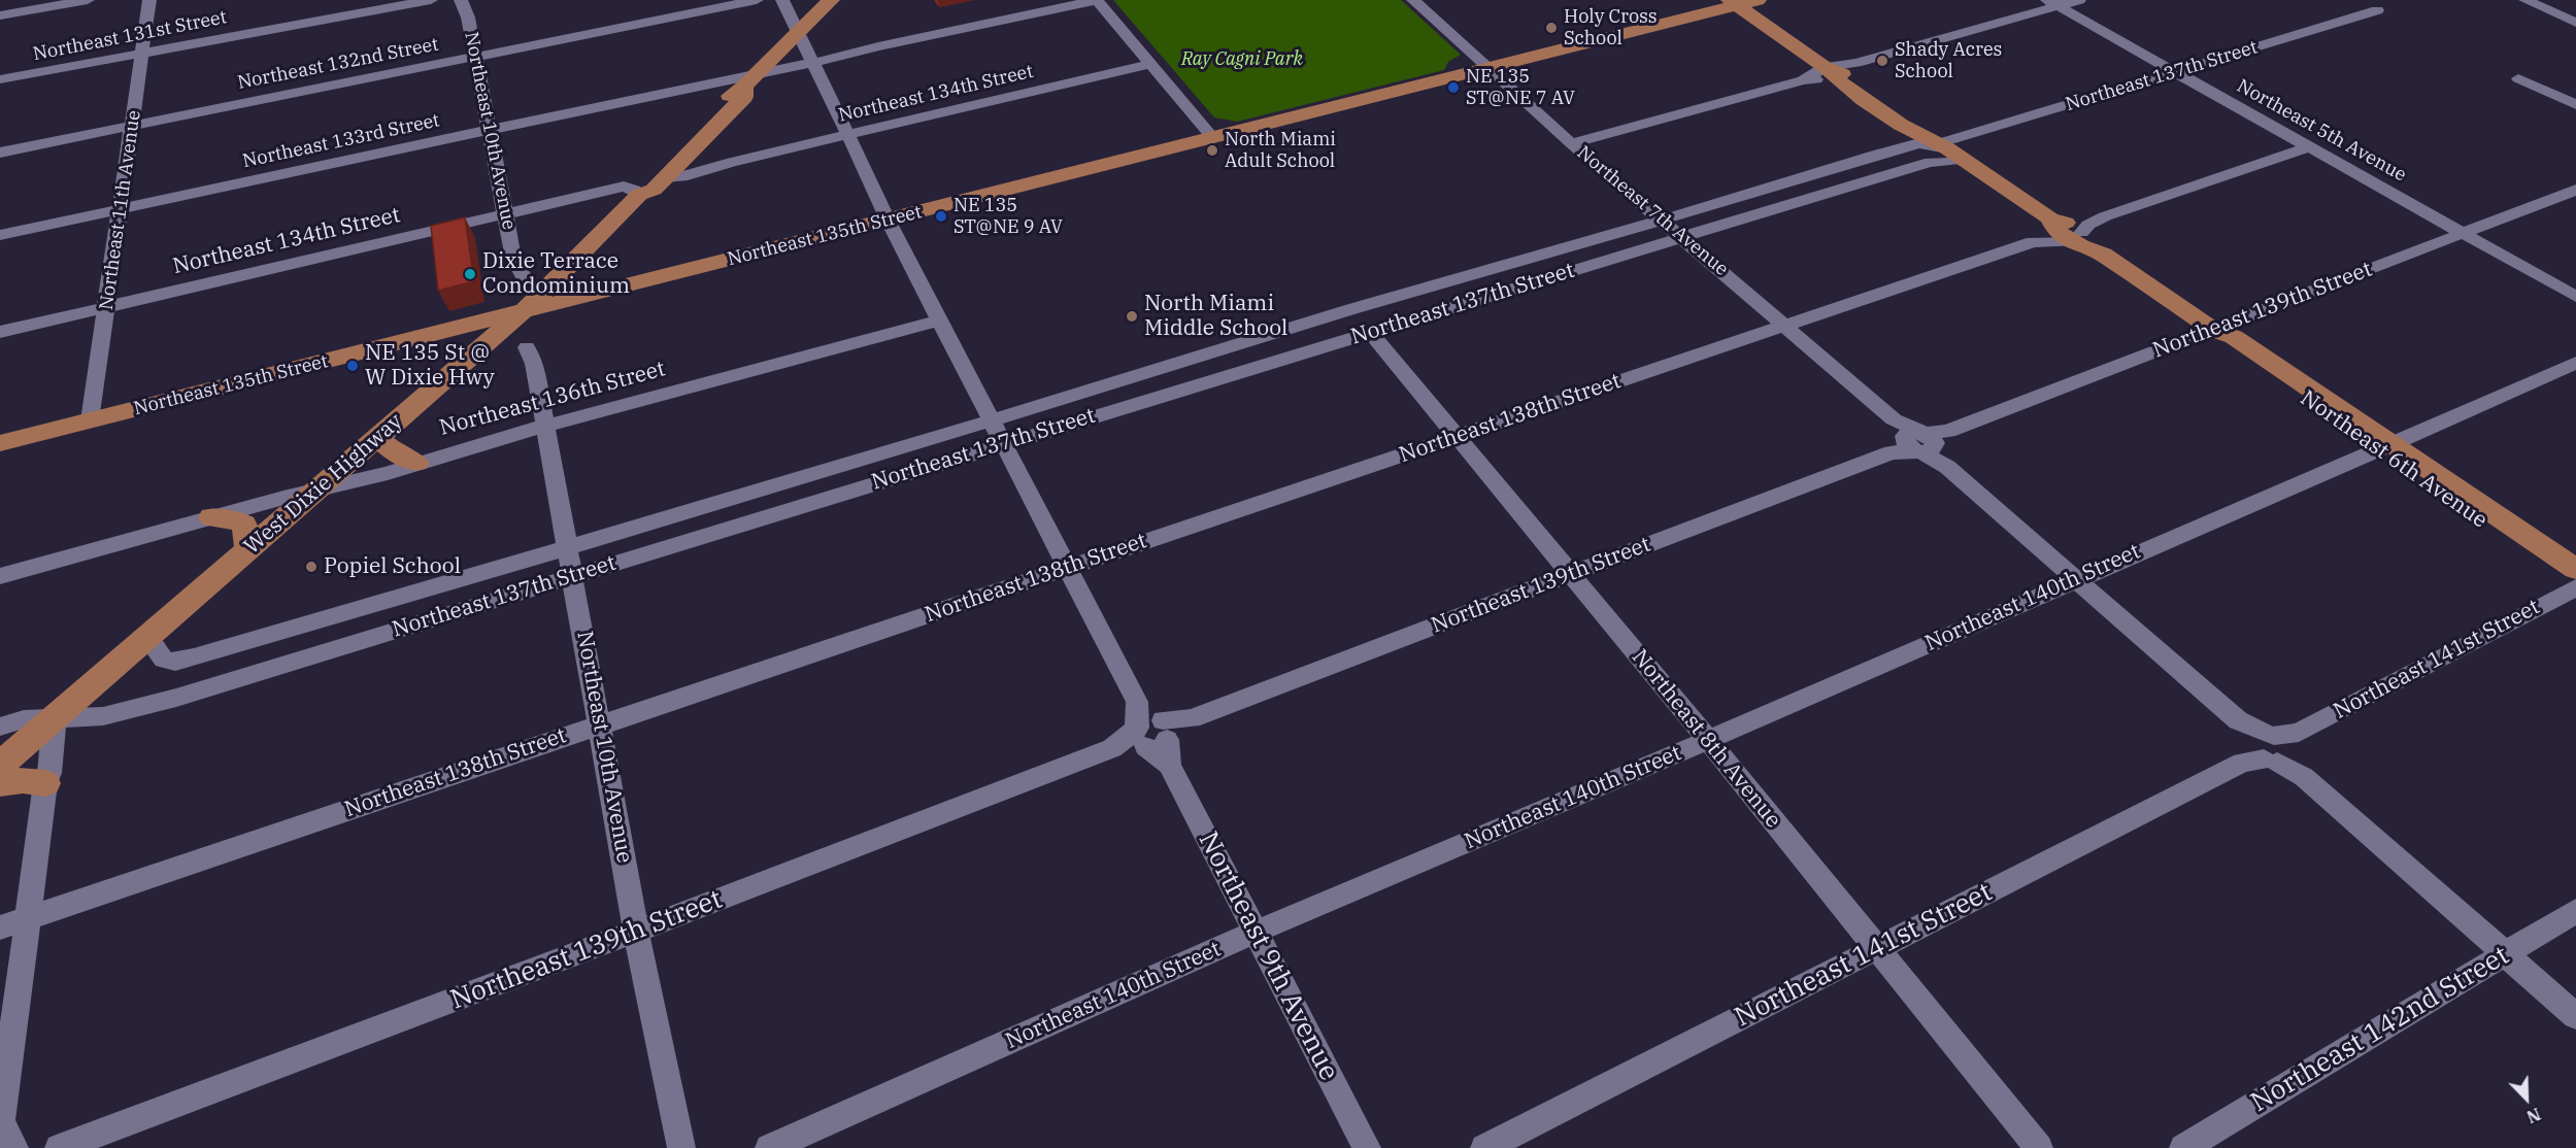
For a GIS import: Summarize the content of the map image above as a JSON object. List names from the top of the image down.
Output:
{
  "streets": {
    "main road": ["Northeast 135th Street", "Northeast 6th Avenue", "West Dixie Highway"],
    "street": [
      "Northeast 131st Street",
      "Northeast 132nd Street",
      "Northeast 137th Street",
      "Northeast 134th Street",
      "Northeast 10th Avenue",
      "Northeast 5th Avenue",
      "Northeast 133rd Street",
      "Northeast 11th Avenue",
      "Northeast 7th Avenue",
      "Northeast 139th Street",
      "Northeast 136th Street",
      "Northeast 138th Street",
      "Northeast 140th Street",
      "Northeast 141st Street",
      "Northeast 8th Avenue",
      "Northeast 9th Avenue",
      "Northeast 142nd Street"
    ]
  },
  "crossings": [
    ["Northeast 131st Street", "Northeast 11th Avenue"],
    ["Northeast 132nd Street", "Northeast 10th Avenue"],
    ["Northeast 132nd Street", "Northeast 11th Avenue"],
    ["Northeast 137th Street", "Northeast 10th Avenue"],
    ["Northeast 137th Street", "Northeast 5th Avenue"],
    ["Northeast 137th Street", "Northeast 7th Avenue"],
    ["Northeast 137th Street", "Northeast 6th Avenue"],
    ["Northeast 137th Street", "West Dixie Highway"],
    ["Northeast 137th Street", "Northeast 8th Avenue"],
    ["Northeast 137th Street", "Northeast 9th Avenue"],
    ["Northeast 134th Street", "Northeast 10th Avenue"],
    ["Northeast 134th Street", "Northeast 11th Avenue"],
    ["Northeast 134th Street", "West Dixie Highway"],
    ["Northeast 134th Street", "Northeast 9th Avenue"],
    ["Northeast 10th Avenue", "Northeast 133rd Street"],
    ["Northeast 10th Avenue", "Northeast 139th Street"],
    ["Northeast 10th Avenue", "Northeast 136th Street"],
    ["Northeast 10th Avenue", "Northeast 138th Street"],
    ["Northeast 5th Avenue", "Northeast 139th Street"],
    ["Northeast 133rd Street", "Northeast 11th Avenue"],
    ["Northeast 133rd Street", "West Dixie Highway"],
    ["Northeast 133rd Street", "Northeast 9th Avenue"],
    ["Northeast 11th Avenue", "Northeast 135th Street"],
    ["Northeast 7th Avenue", "Northeast 135th Street"],
    ["Northeast 7th Avenue", "Northeast 139th Street"],
    ["Northeast 7th Avenue", "Northeast 138th Street"],
    ["Northeast 135th Street", "Northeast 6th Avenue"],
    ["Northeast 135th Street", "West Dixie Highway"],
    ["Northeast 135th Street", "Northeast 9th Avenue"],
    ["Northeast 139th Street", "Northeast 6th Avenue"],
    ["Northeast 139th Street", "Northeast 8th Avenue"],
    ["Northeast 139th Street", "Northeast 9th Avenue"],
    ["Northeast 136th Street", "West Dixie Highway"],
    ["Northeast 136th Street", "Northeast 9th Avenue"],
    ["Northeast 138th Street", "Northeast 6th Avenue"],
    ["Northeast 138th Street", "Northeast 8th Avenue"],
    ["Northeast 138th Street", "Northeast 9th Avenue"],
    ["Northeast 6th Avenue", "Northeast 140th Street"],
    ["Northeast 6th Avenue", "Northeast 141st Street"],
    ["West Dixie Highway", "Northeast 9th Avenue"],
    ["Northeast 140th Street", "Northeast 8th Avenue"],
    ["Northeast 140th Street", "Northeast 9th Avenue"],
    ["Northeast 141st Street", "Northeast 8th Avenue"]
  ],
  "parks": ["Ray Cagni Park"],
  "places": [
    "Holy Cross School",
    "Shady Acres School",
    "NE 135 ST@NE 7 AV",
    "North Miami Adult School",
    "NE 135 ST@NE 9 AV",
    "Dixie Terrace Condominium",
    "North Miami Middle School",
    "NE 135 St @ W Dixie Hwy",
    "Popiel School"
  ],
  "north": "bottom right"
}
